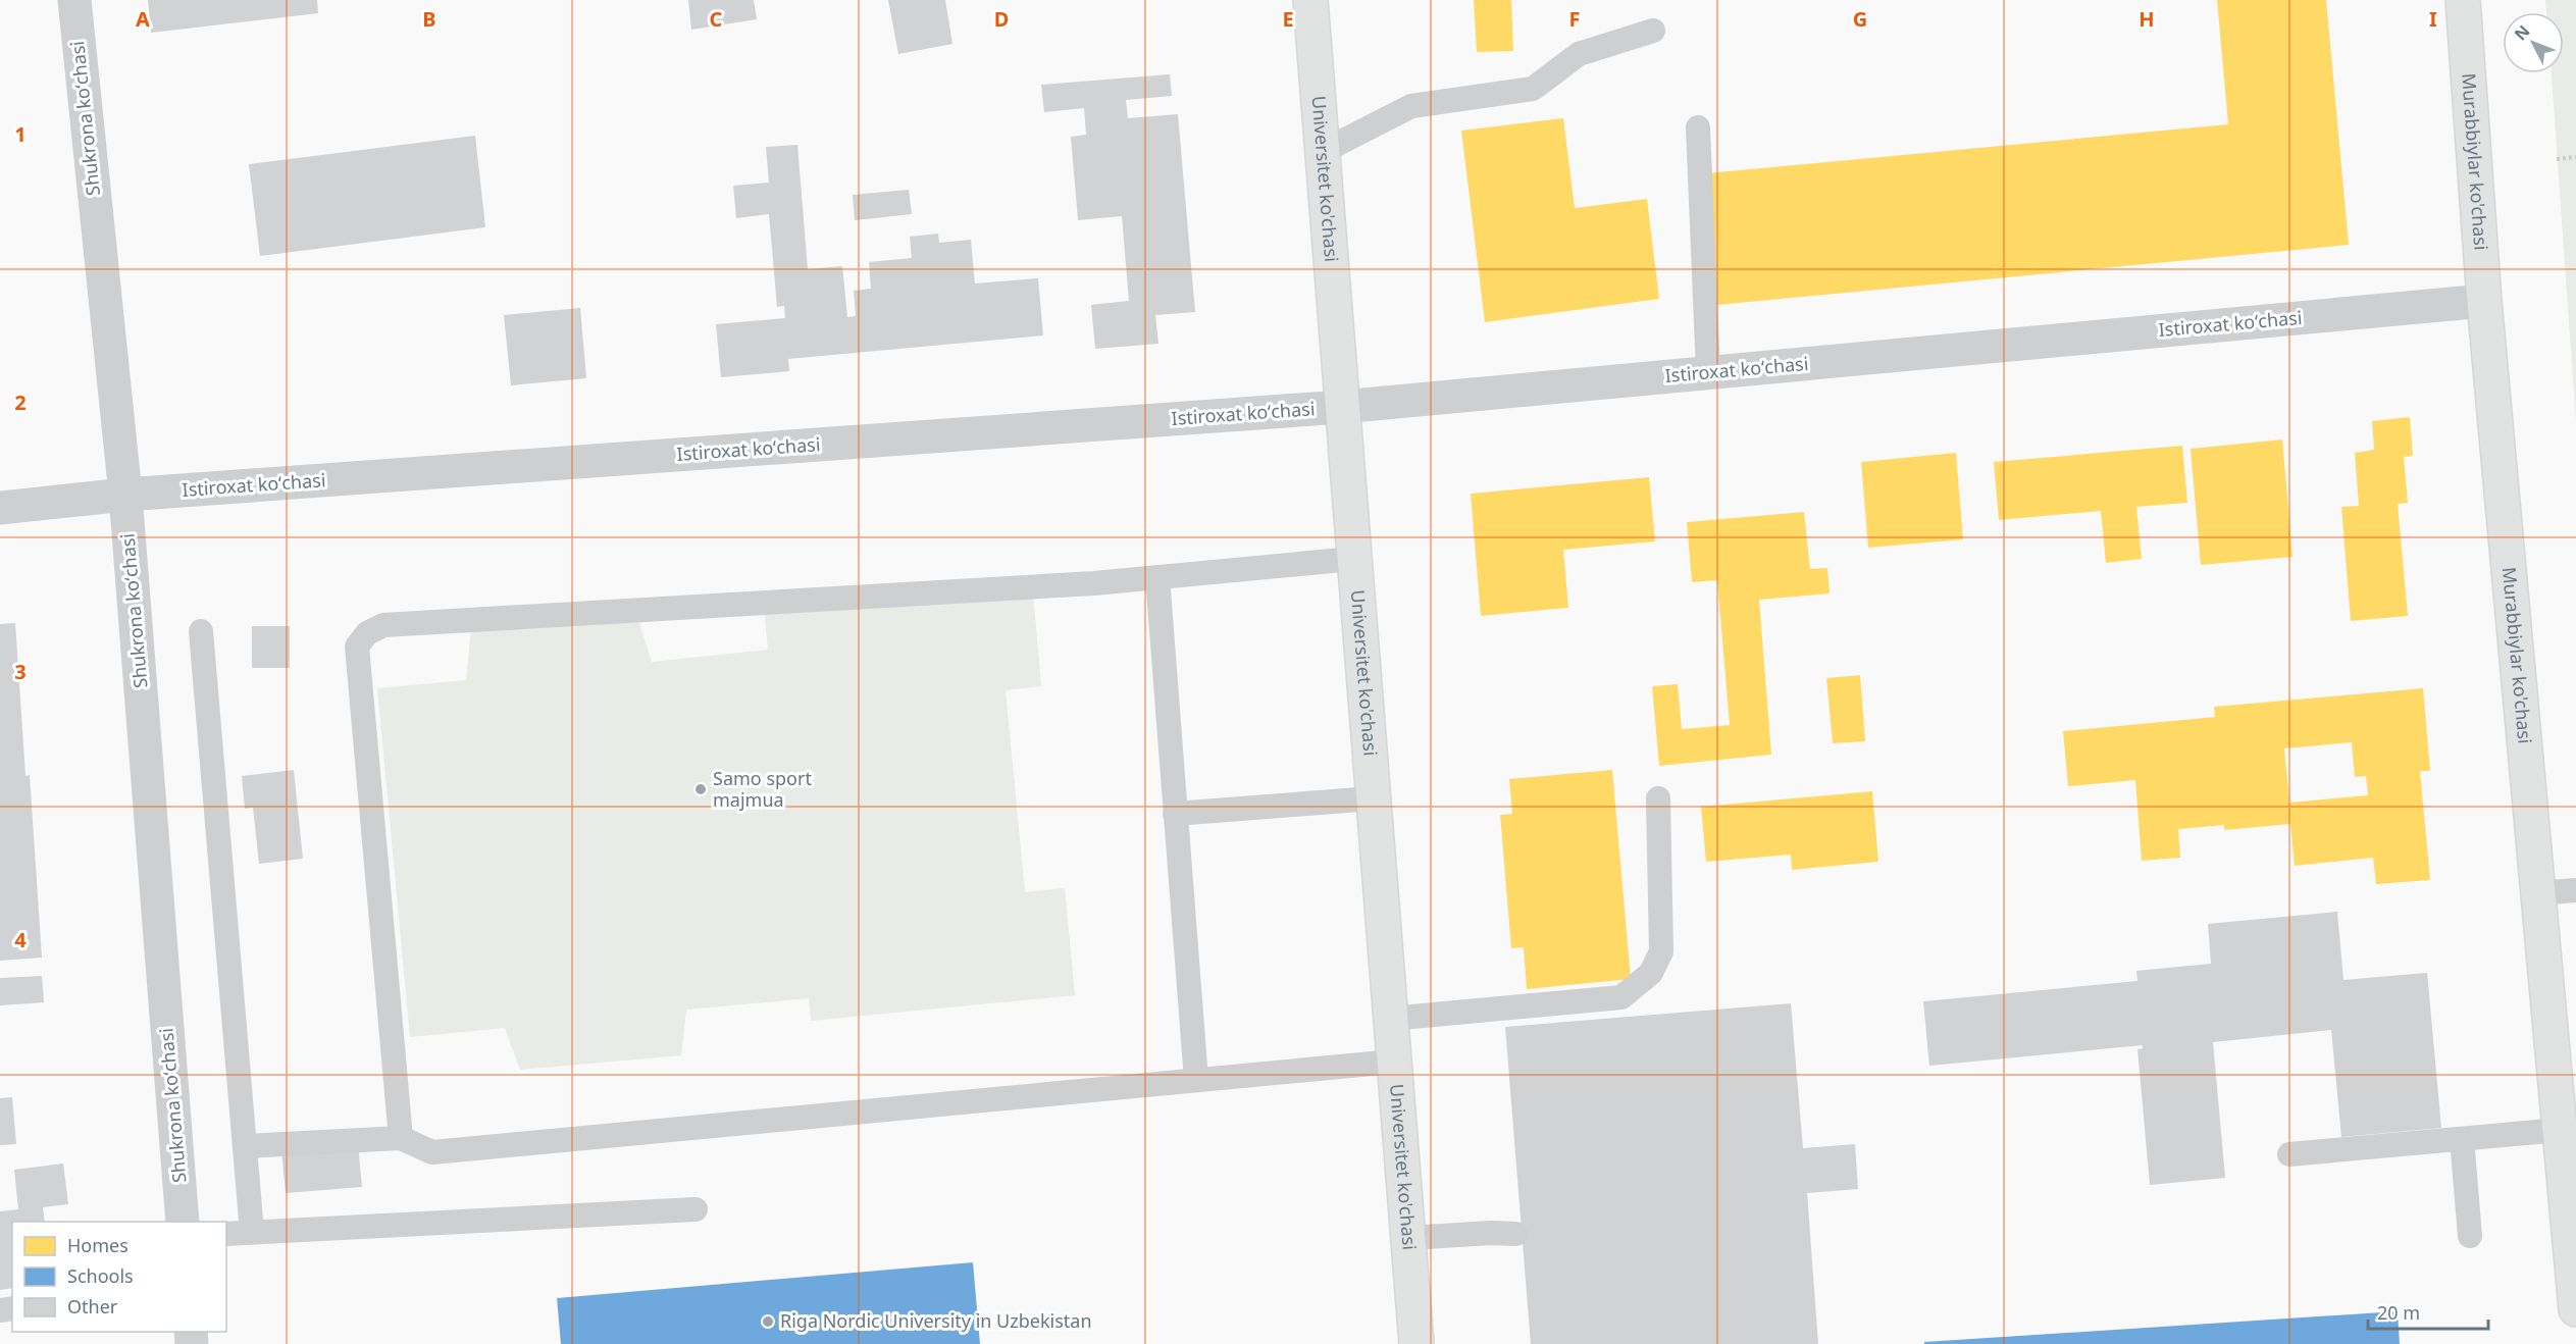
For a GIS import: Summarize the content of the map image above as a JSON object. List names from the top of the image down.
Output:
{
  "streets": {
    "main road": ["Murabbiylar ko'chasi", "Universitet ko'chasi"],
    "street": ["Shukrona koʻchasi", "Istiroxat koʻchasi"]
  },
  "crossings": [
    ["Shukrona koʻchasi", "Istiroxat koʻchasi"],
    ["Murabbiylar ko'chasi", "Istiroxat koʻchasi"],
    ["Universitet ko'chasi", "Istiroxat koʻchasi"]
  ],
  "places": ["Samo sport majmua", "Riga Nordic University in Uzbekistan"],
  "legend": ["Homes", "Schools", "Other"],
  "scale_bar": "20 m",
  "north": "top left",
  "grid": {
    "columns": [
      "A",
      "B",
      "C",
      "D",
      "E",
      "F",
      "G",
      "H",
      "I"
    ],
    "rows": [
      "1",
      "2",
      "3",
      "4"
    ]
  }
}
